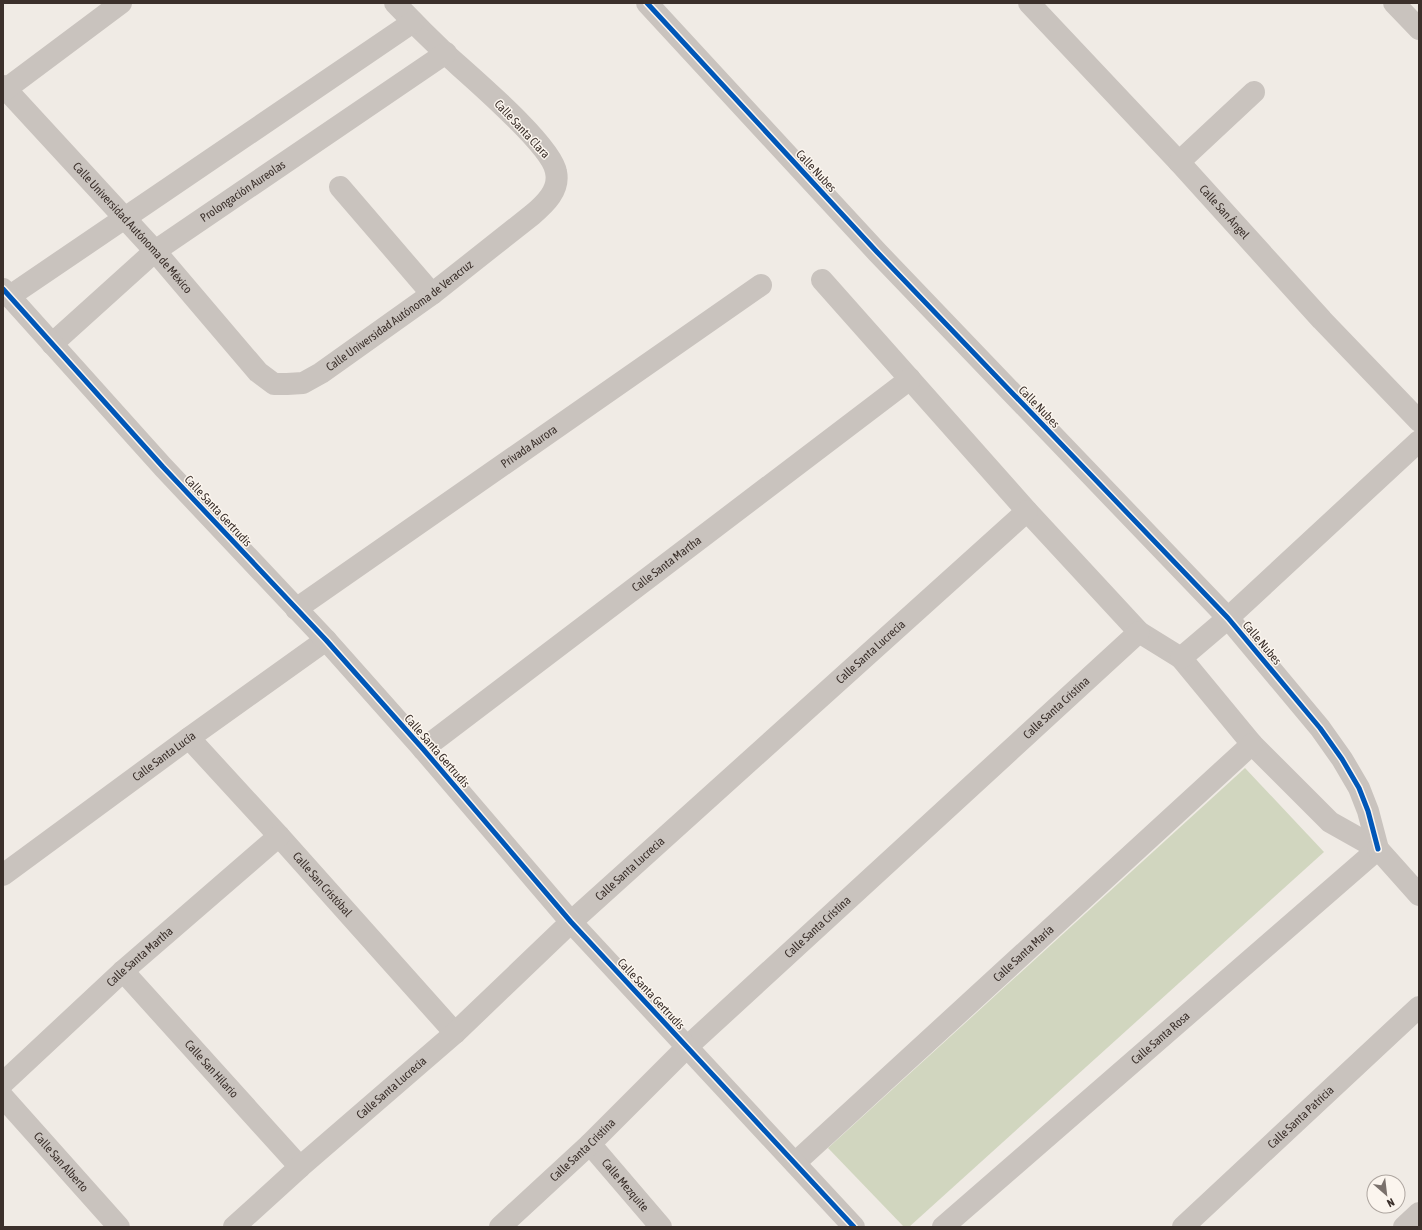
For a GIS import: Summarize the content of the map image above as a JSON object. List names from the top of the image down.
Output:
{
  "streets": {
    "street": [
      "Calle Santa Clara",
      "Calle Nubes",
      "Prolongación Aureolas",
      "Calle San Ángel",
      "Calle Universidad Autónoma de México",
      "Calle Universidad Autónoma de Veracruz",
      "Privada Aurora",
      "Calle Santa Gertrudis",
      "Calle Santa Martha",
      "Calle Santa Lucrecia",
      "Calle Santa Cristina",
      "Calle Santa Lucía",
      "Calle San Cristóbal",
      "Calle Santa María",
      "Calle Santa Rosa",
      "Calle San Hilario",
      "Calle Santa Patricia",
      "Calle San Alberto",
      "Calle Mezquite"
    ]
  },
  "crossings": [
    ["Calle Santa Clara", "Prolongación Aureolas"],
    ["Calle Santa Clara", "Calle Universidad Autónoma de Veracruz"],
    ["Calle Nubes", "Calle Santa Martha"],
    ["Calle Nubes", "Calle Santa Lucrecia"],
    ["Calle Nubes", "Calle Santa Cristina"],
    ["Calle Nubes", "Calle Santa María"],
    ["Calle Nubes", "Calle Santa Rosa"],
    ["Prolongación Aureolas", "Calle Universidad Autónoma de México"],
    ["Prolongación Aureolas", "Calle Santa Gertrudis"],
    ["Calle Universidad Autónoma de México", "Calle Universidad Autónoma de Veracruz"],
    ["Privada Aurora", "Calle Santa Gertrudis"],
    ["Calle Santa Gertrudis", "Calle Santa Martha"],
    ["Calle Santa Gertrudis", "Calle Santa Lucrecia"],
    ["Calle Santa Gertrudis", "Calle Santa Cristina"],
    ["Calle Santa Gertrudis", "Calle Santa Lucía"],
    ["Calle Santa Gertrudis", "Calle Santa María"],
    ["Calle Santa Martha", "Calle San Cristóbal"],
    ["Calle Santa Martha", "Calle San Hilario"],
    ["Calle Santa Lucrecia", "Calle San Cristóbal"],
    ["Calle Santa Lucrecia", "Calle San Hilario"],
    ["Calle Santa Cristina", "Calle Mezquite"],
    ["Calle Santa Lucía", "Calle San Cristóbal"]
  ],
  "north": "bottom right"
}
